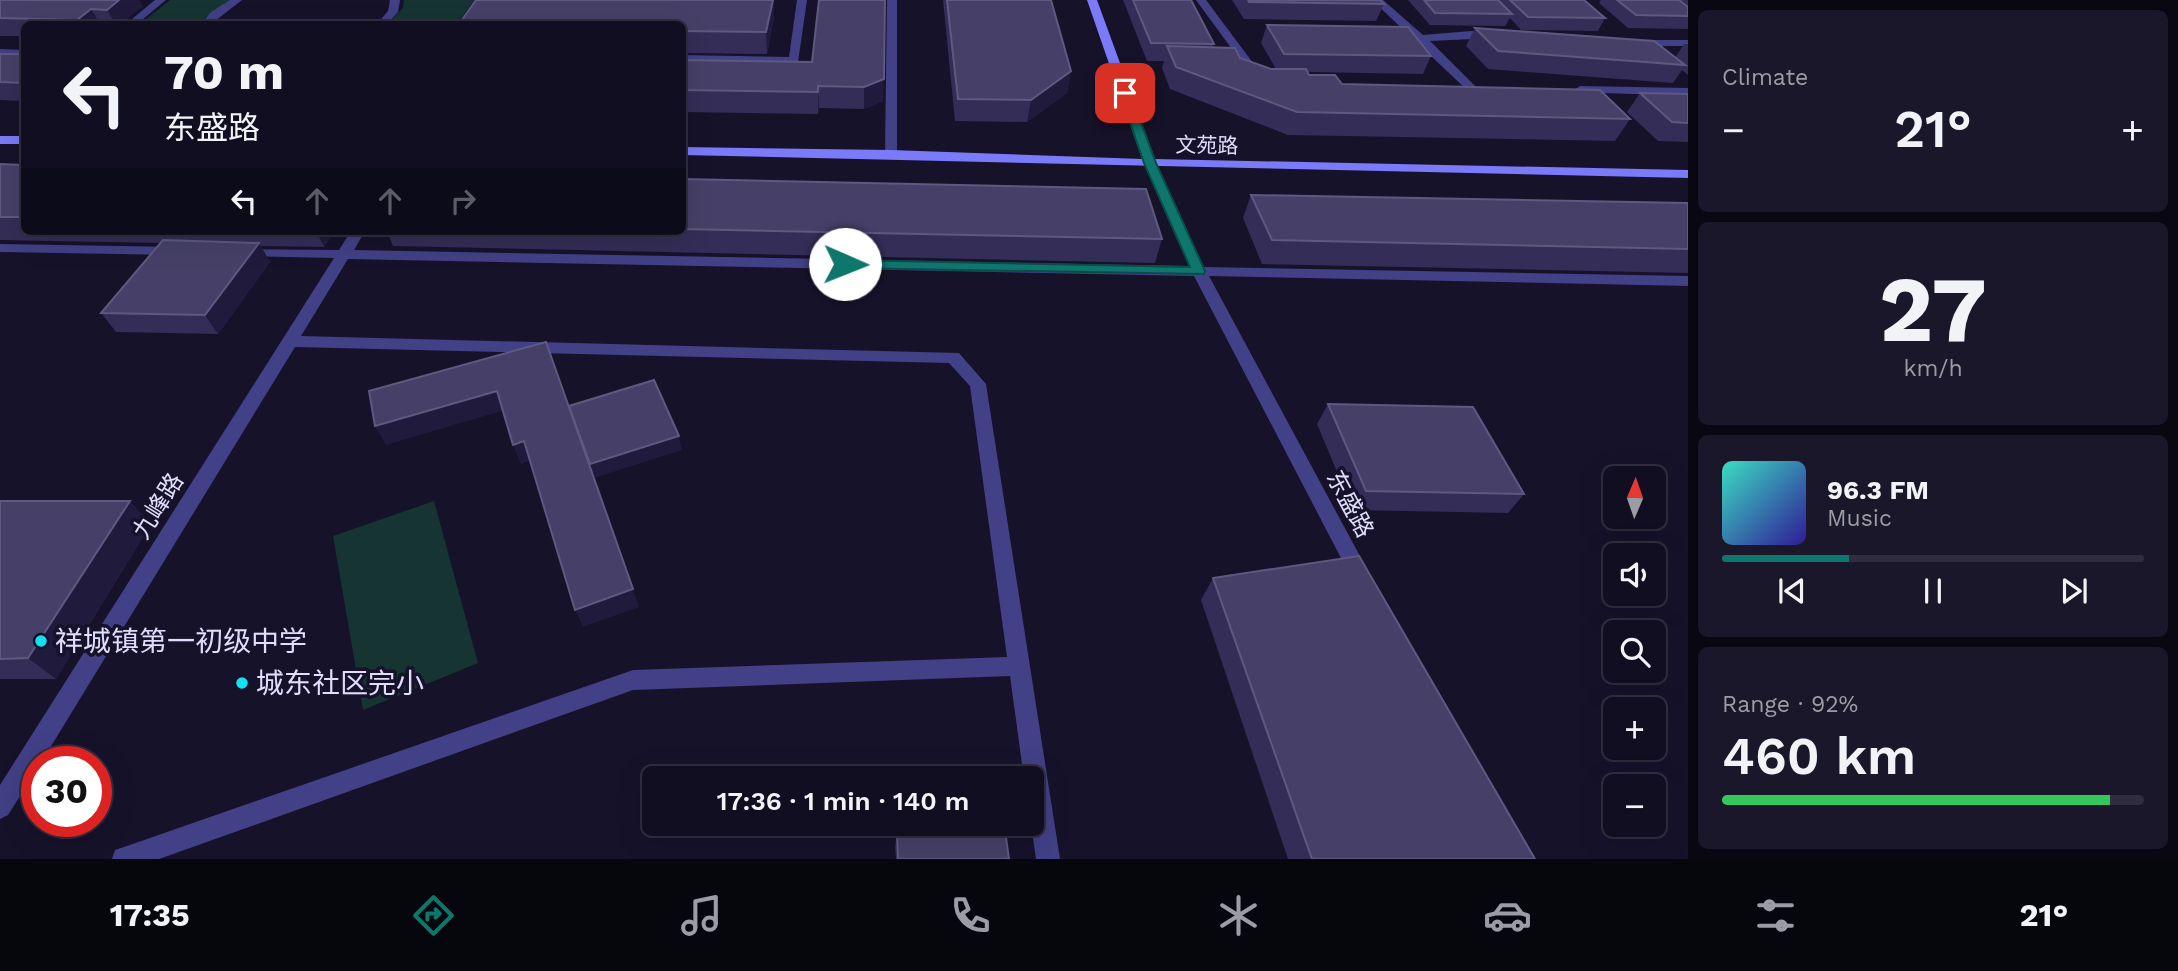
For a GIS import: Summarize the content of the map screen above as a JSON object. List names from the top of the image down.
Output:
{
  "streets": {
    "main road": ["文苑路"],
    "street": ["东盛路", "九峰路"]
  },
  "crossings": [
    ["文苑路", "东盛路"]
  ],
  "places": ["祥城镇第一初级中学", "城东社区完小"],
  "north": "top",
  "page": {
    "tile": [
      "Climate",
      ["27", "km/h"],
      ["Range · 92%", "460 km"]
    ],
    "turn": ["70 m", "东盛路"],
    "heat": ["−", "21°", "+"],
    "song": ["96.3 FM", "Music"],
    "map_buttons": ["+", "−"],
    "limit": "30",
    "trip": "17:36 · 1 min · 140 m",
    "tabs": ["17:35", "21°"]
  }
}
